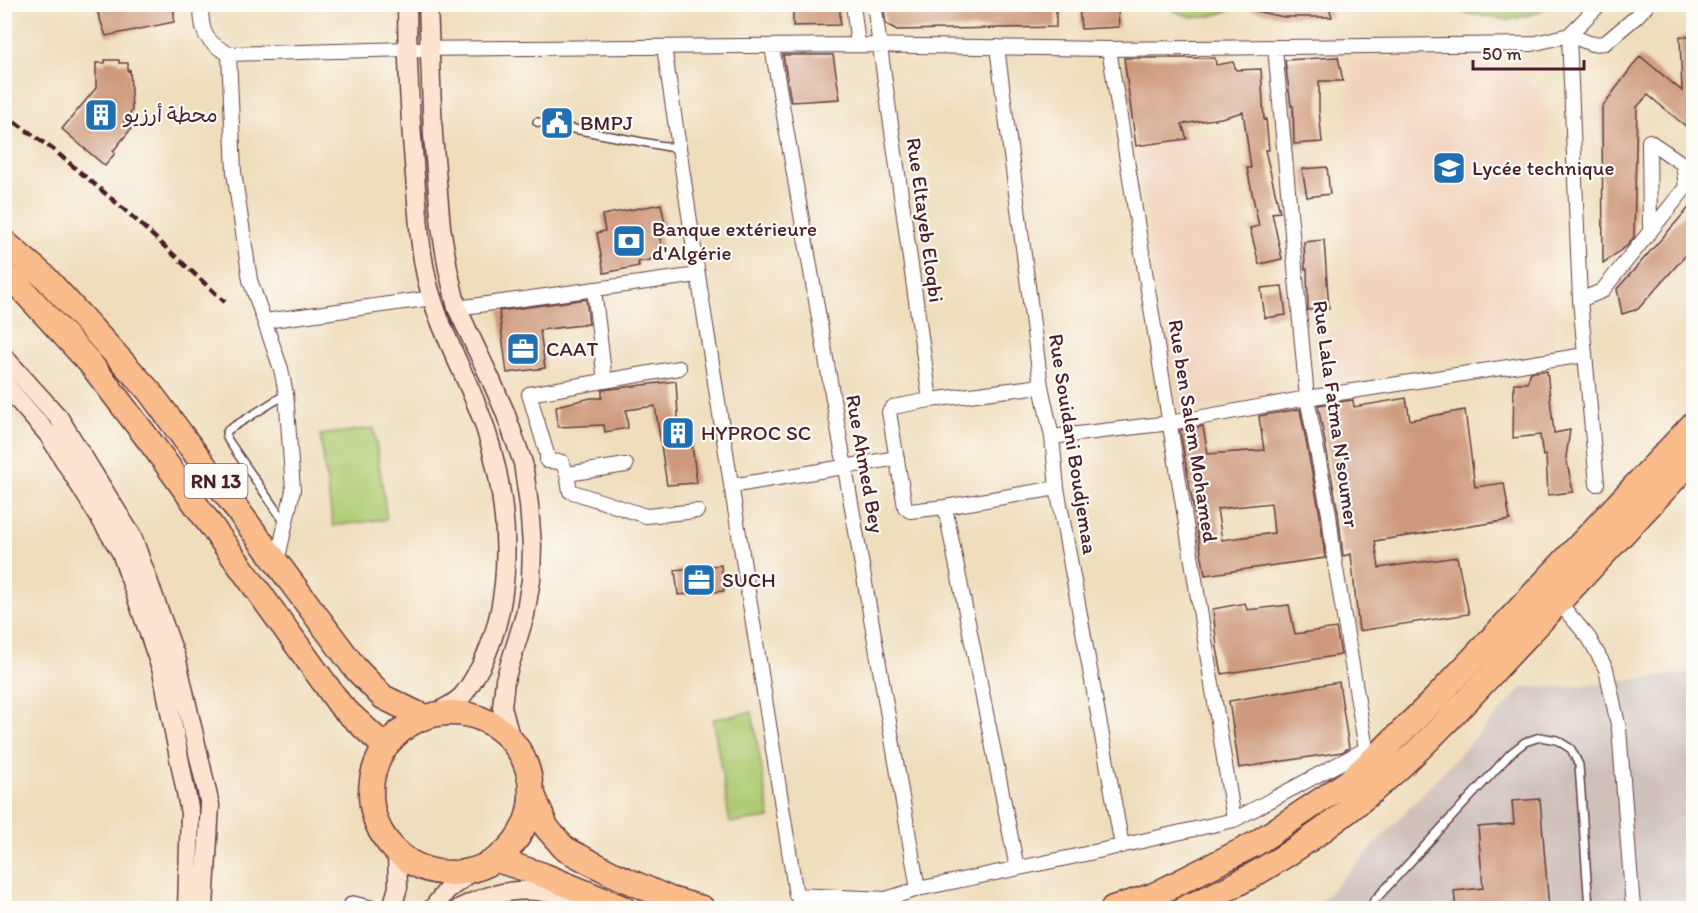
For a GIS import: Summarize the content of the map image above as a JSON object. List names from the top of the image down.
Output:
{
  "streets": {
    "highway": ["RN 13"],
    "street": [
      "Rue Eltayeb Eloqbi",
      "Rue Lala Fatma N'soumer",
      "Rue ben Salem Mohamed",
      "Rue Souidani Boudjemaa",
      "Rue Ahmed Bey"
    ]
  },
  "crossings": [
    ["Rue Lala Fatma N'soumer", "Rue ben Salem Mohamed"]
  ],
  "places": {
    "building": ["محطة أرزيو", "HYPROC SC"],
    "public building": ["BMPJ"],
    "school or university": ["Lycée technique"],
    "bank": ["Banque extérieure d'Algérie"],
    "office": ["CAAT", "SUCH"]
  },
  "scale_bar": "50 m"
}
